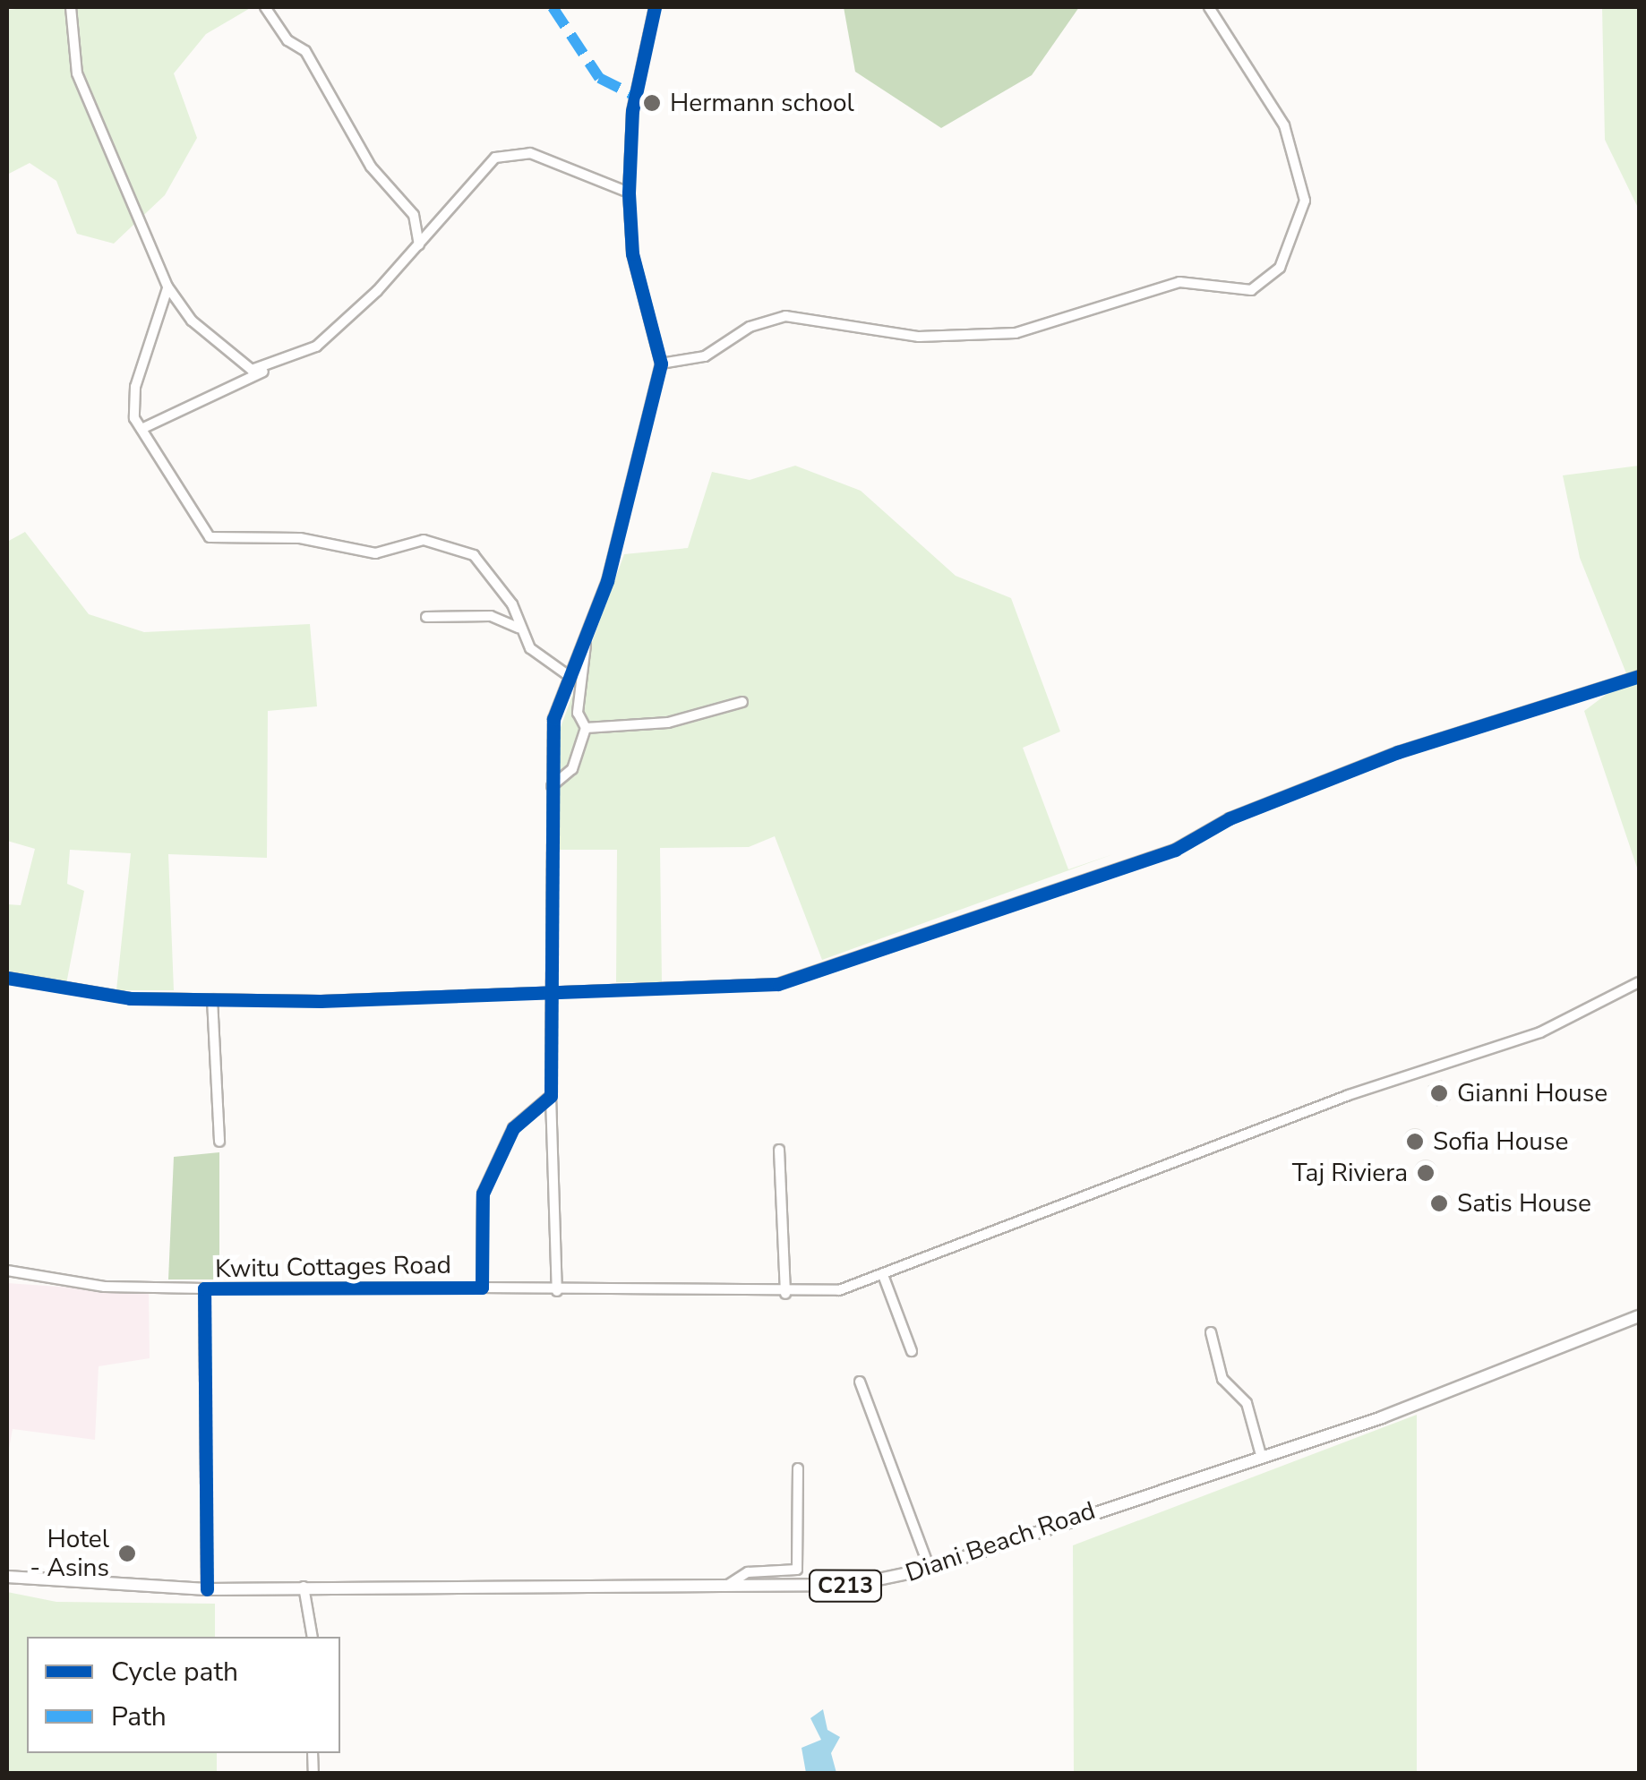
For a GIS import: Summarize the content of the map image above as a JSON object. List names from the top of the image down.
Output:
{
  "streets": {
    "main road": ["Diani Beach Road", "C213"],
    "street": ["Kwitu Cottages Road"]
  },
  "crossings": [
    ["Kwitu Cottages Road", "Diani Beach Road"]
  ],
  "places": [
    "Hermann school",
    "Gianni House",
    "Sofia House",
    "Taj Riviera",
    "Satis House",
    "Hotel - Asins"
  ],
  "legend": ["Cycle path", "Path"]
}
